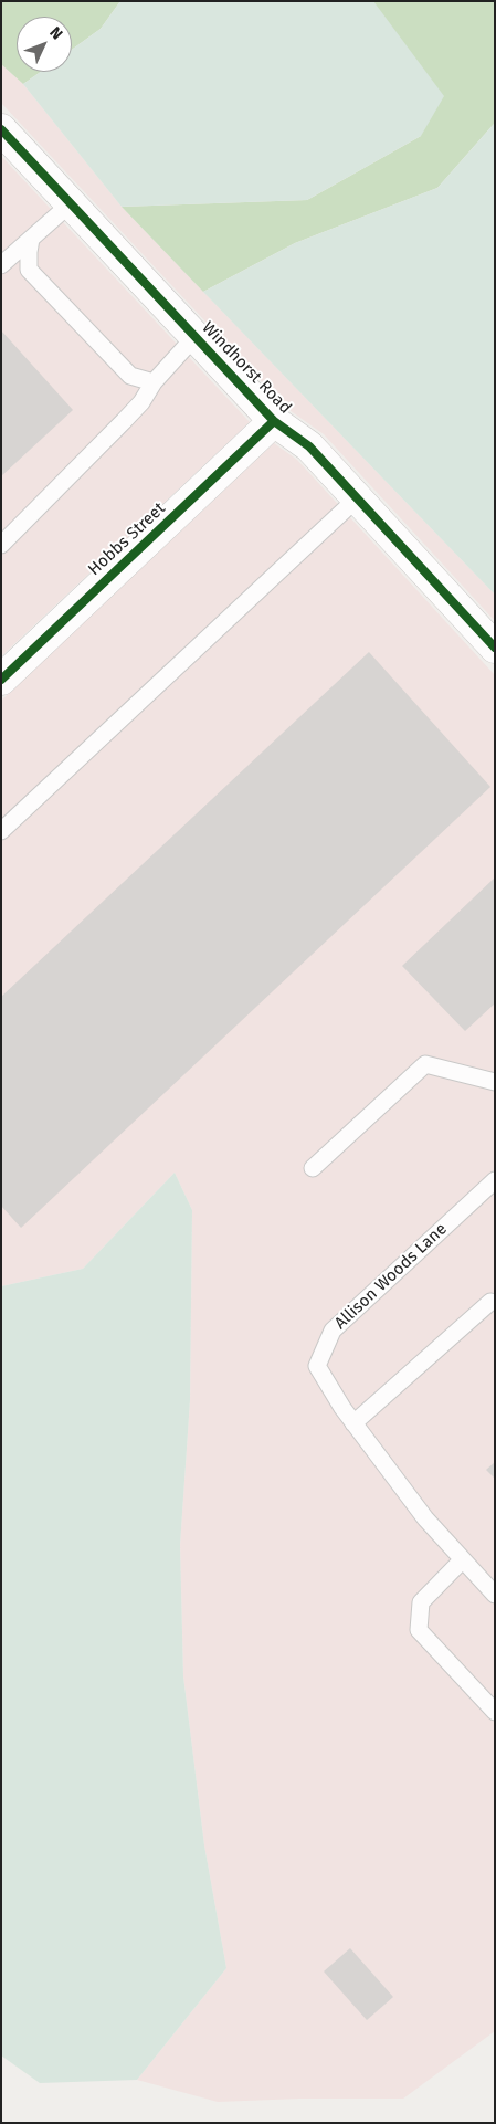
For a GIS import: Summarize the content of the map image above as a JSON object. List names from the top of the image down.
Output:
{
  "streets": {
    "street": ["Windhorst Road", "Hobbs Street"],
    "lane": ["Allison Woods Lane"]
  },
  "crossings": [
    ["Windhorst Road", "Hobbs Street"]
  ],
  "north": "top right"
}
